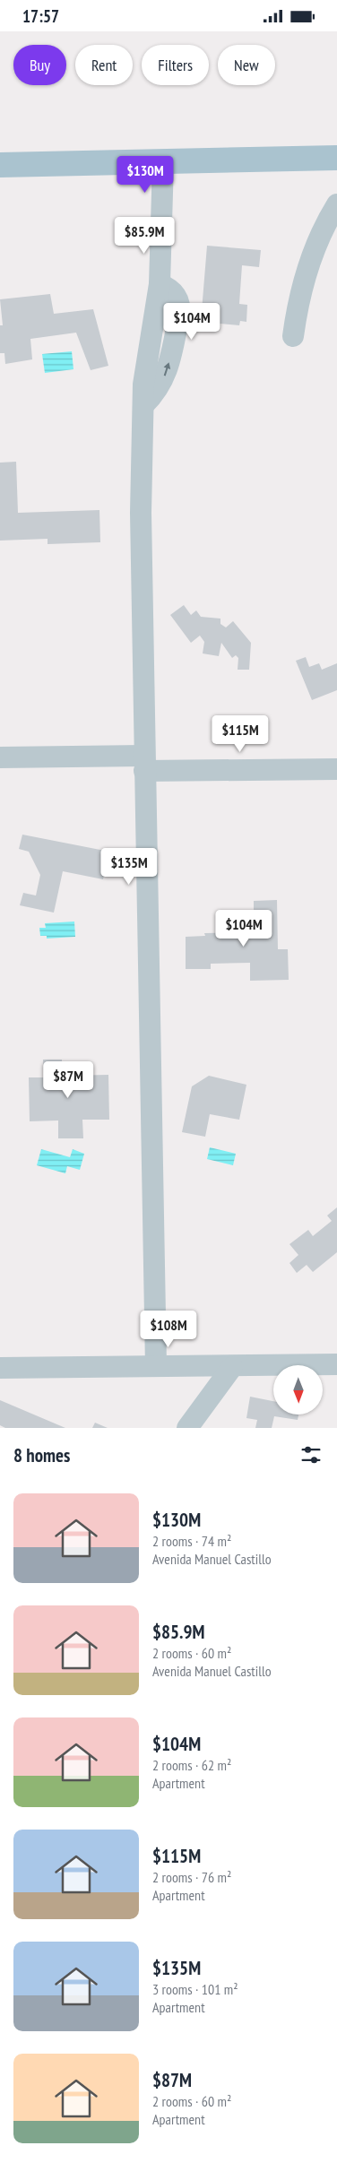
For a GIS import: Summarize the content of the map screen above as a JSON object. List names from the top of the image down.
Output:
{
  "north": "bottom",
  "page": {
    "status": "17:57",
    "chip": [
      "Buy",
      "Rent",
      "Filters",
      "New"
    ],
    "price": [
      "$130M",
      "$85.9M",
      "$104M",
      "$115M",
      "$135M",
      "$104M",
      "$87M",
      "$108M"
    ],
    "heading": "8 homes",
    "list": [
      {
        "name": "$130M",
        "note": "2 rooms · 74 m² · Avenida Manuel Castillo"
      },
      {
        "name": "$85.9M",
        "note": "2 rooms · 60 m² · Avenida Manuel Castillo"
      },
      {
        "name": "$104M",
        "note": "2 rooms · 62 m² · Apartment"
      },
      {
        "name": "$115M",
        "note": "2 rooms · 76 m² · Apartment"
      },
      {
        "name": "$135M",
        "note": "3 rooms · 101 m² · Apartment"
      },
      {
        "name": "$87M",
        "note": "2 rooms · 60 m² · Apartment"
      }
    ]
  }
}
